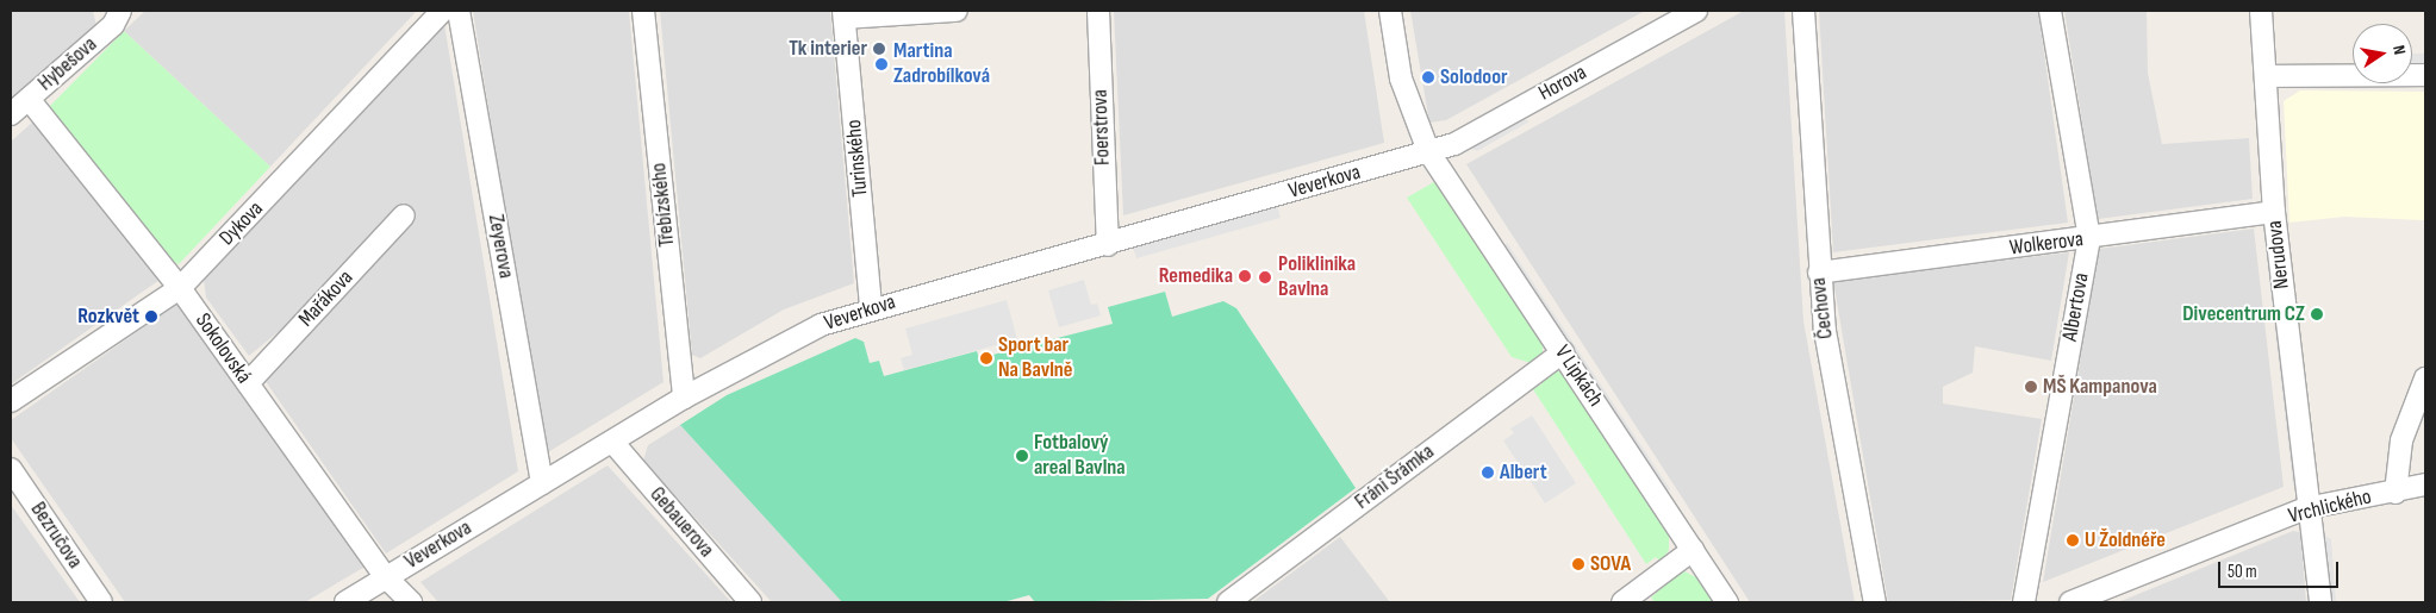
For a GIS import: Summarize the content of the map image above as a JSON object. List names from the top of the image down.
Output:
{
  "streets": {
    "street": [
      "Hybešova",
      "Horova",
      "Foerstrova",
      "Turinského",
      "Veverkova",
      "Třebízského",
      "Dykova",
      "Wolkerova",
      "Zeyerova",
      "Nerudova",
      "Mařákova",
      "Albertova",
      "Čechova",
      "Sokolovská",
      "V Lipkách",
      "Fráni Šrámka",
      "Vrchlického",
      "Gebauerova",
      "Bezručova"
    ]
  },
  "crossings": [
    ["Hybešova", "Sokolovská"],
    ["Horova", "Veverkova"],
    ["Horova", "V Lipkách"],
    ["Foerstrova", "Veverkova"],
    ["Turinského", "Veverkova"],
    ["Veverkova", "Třebízského"],
    ["Veverkova", "Zeyerova"],
    ["Veverkova", "Sokolovská"],
    ["Veverkova", "V Lipkách"],
    ["Veverkova", "Gebauerova"],
    ["Dykova", "Sokolovská"],
    ["Wolkerova", "Nerudova"],
    ["Wolkerova", "Albertova"],
    ["Wolkerova", "Čechova"],
    ["Nerudova", "Vrchlického"],
    ["Mařákova", "Sokolovská"],
    ["V Lipkách", "Fráni Šrámka"]
  ],
  "places": [
    "Tk interier",
    "Martina Zadrobílková",
    "Solodoor",
    "Remedika",
    "Poliklinika Bavlna",
    "Divecentrum CZ",
    "Rozkvět",
    "Sport bar Na Bavlně",
    "MŠ Kampanova",
    "Fotbalový areal Bavlna",
    "Albert",
    "U Žoldnéře",
    "SOVA"
  ],
  "scale_bar": "50 m",
  "north": "right"
}
